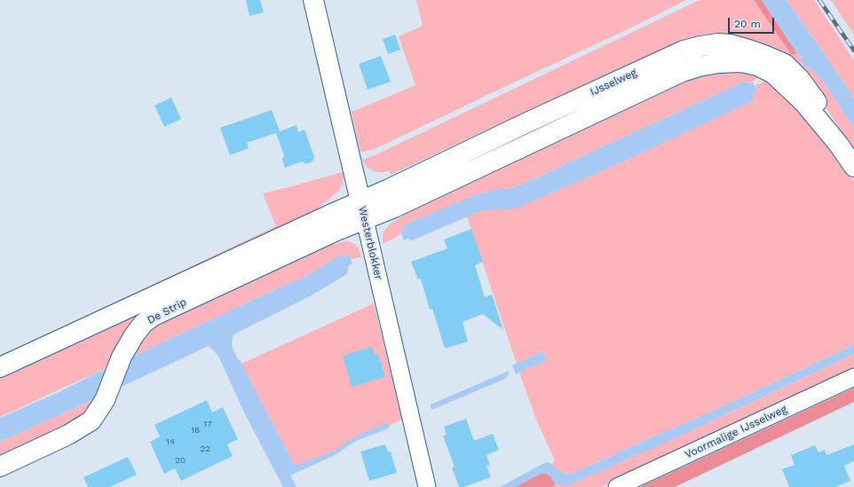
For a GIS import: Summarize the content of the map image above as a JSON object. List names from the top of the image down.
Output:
{
  "streets": {
    "street": [
      "IJsselweg",
      "Westerblokker",
      "De Strip",
      "Voormalige IJsselweg"
    ]
  },
  "crossings": [
    ["IJsselweg", "Westerblokker"],
    ["IJsselweg", "De Strip"],
    ["Westerblokker", "De Strip"]
  ],
  "house_numbers": [
    "17",
    "16",
    "14",
    "22",
    "20"
  ],
  "scale_bar": "20 m"
}
